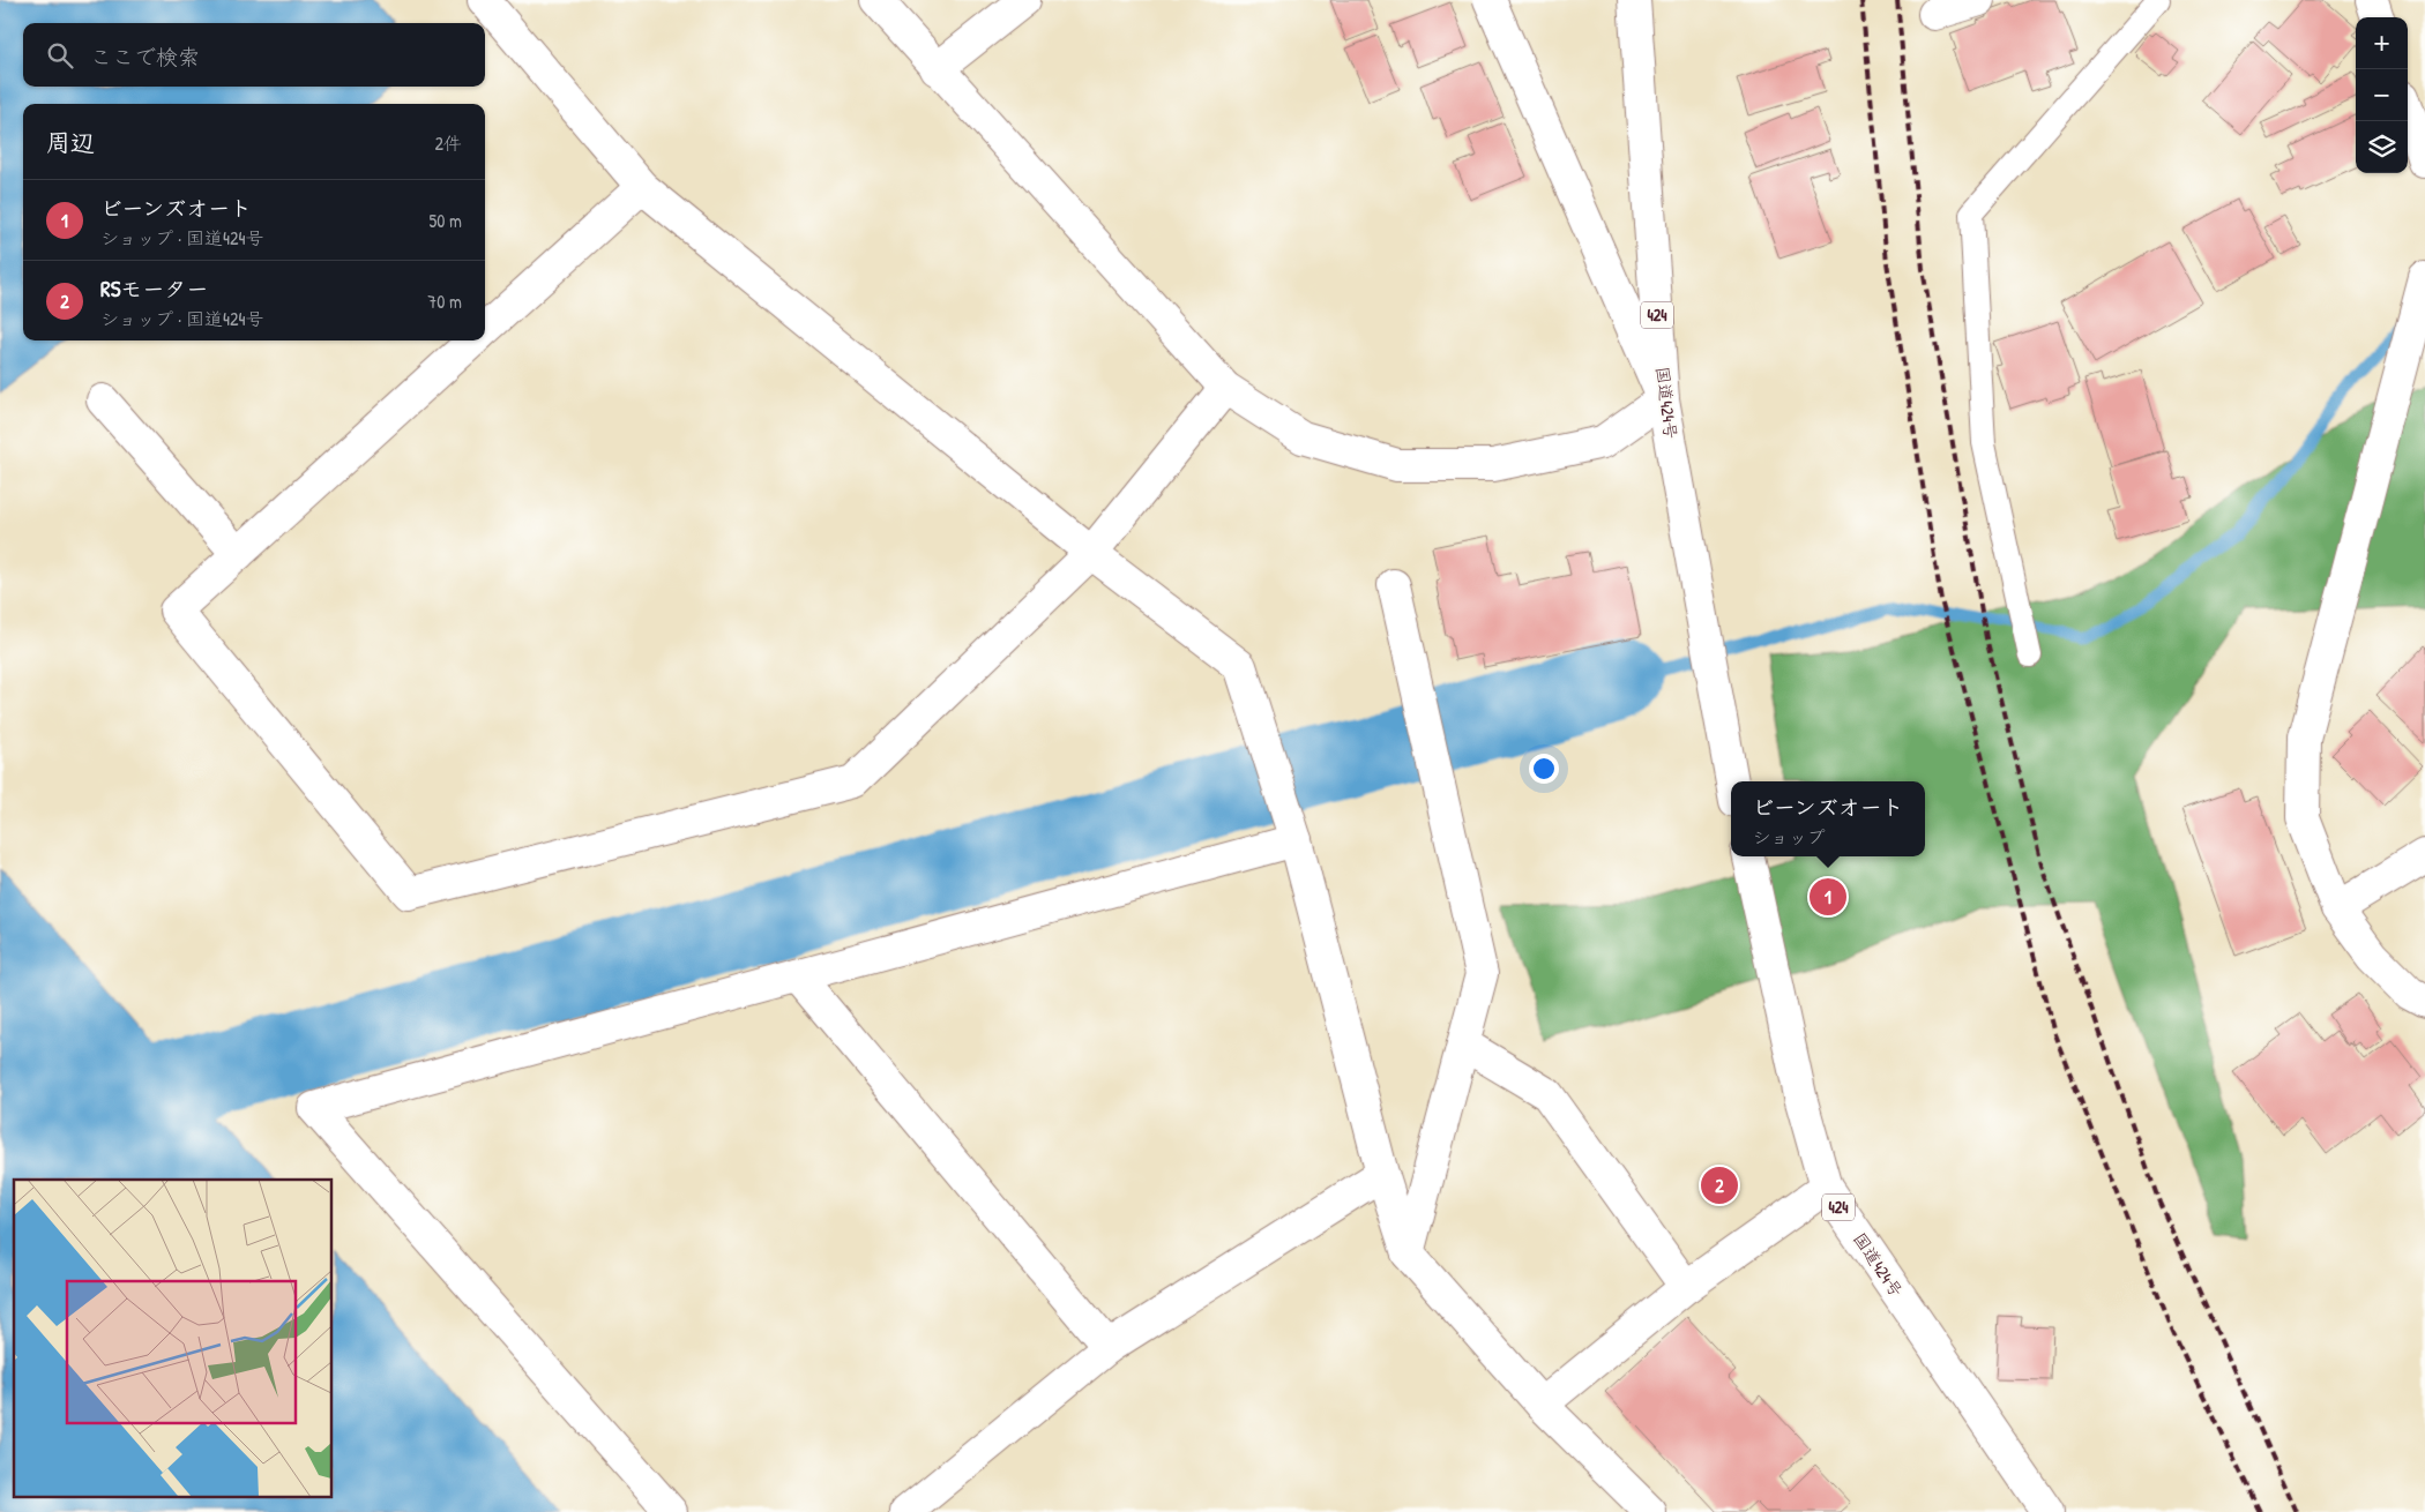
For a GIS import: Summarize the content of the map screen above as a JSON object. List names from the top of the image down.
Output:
{
  "streets": {
    "main road": ["424", "国道424号"]
  },
  "page": {
    "map_buttons": ["+", "−"],
    "search": "ここで検索",
    "heading": ["周辺", "2件"],
    "list": [
      {
        "mark": "1",
        "name": "ビーンズオート",
        "note": "ショップ · 国道424号",
        "value": "50 m"
      },
      {
        "mark": "2",
        "name": "RSモーター",
        "note": "ショップ · 国道424号",
        "value": "70 m"
      }
    ],
    "popup": ["ビーンズオート", "ショップ"],
    "pins": ["1", "2"]
  }
}
